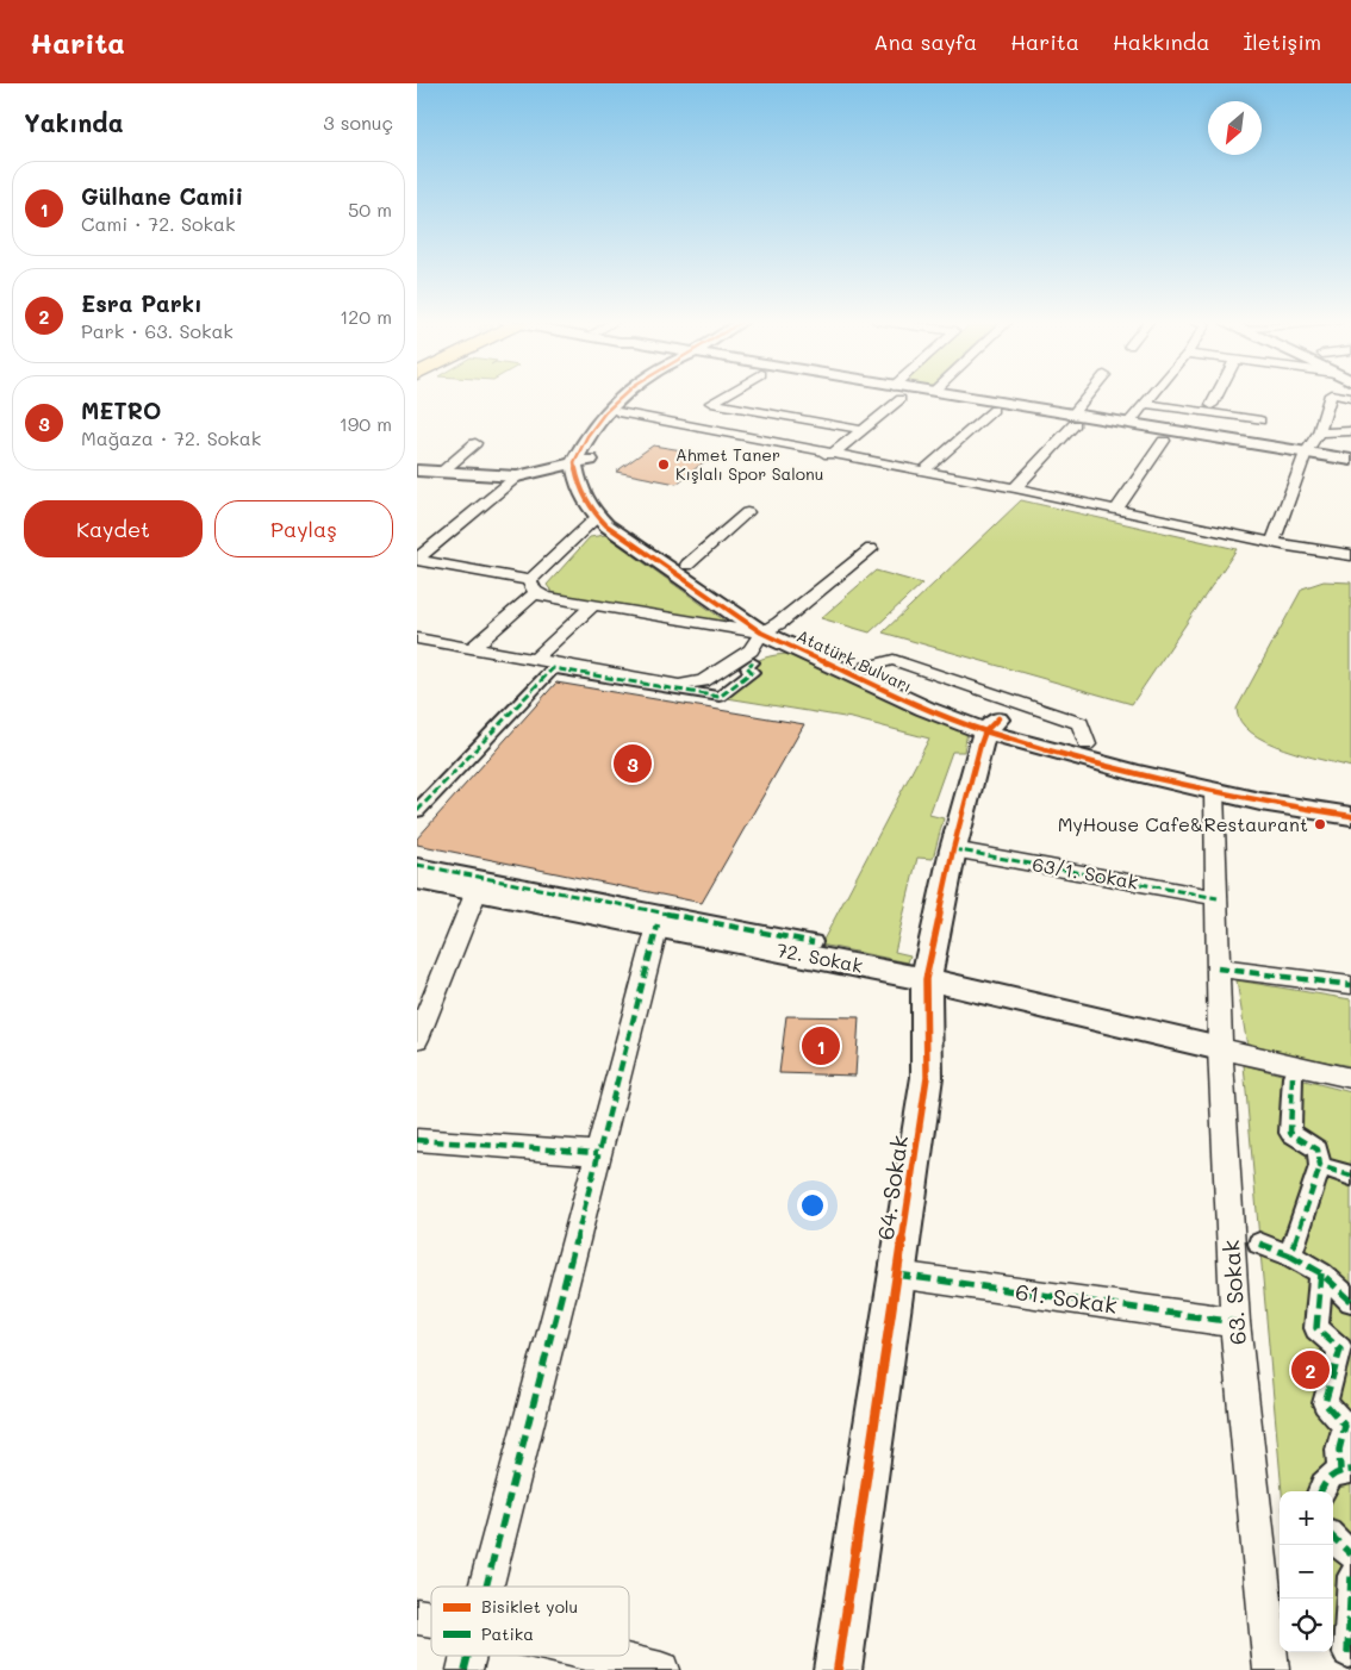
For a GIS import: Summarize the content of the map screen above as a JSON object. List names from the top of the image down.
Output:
{
  "streets": {
    "street": [
      "Atatürk Bulvarı",
      "63/1. Sokak",
      "72. Sokak",
      "64. Sokak",
      "63. Sokak",
      "61. Sokak"
    ]
  },
  "crossings": [
    ["Atatürk Bulvarı", "64. Sokak"],
    ["Atatürk Bulvarı", "63. Sokak"],
    ["63/1. Sokak", "64. Sokak"],
    ["63/1. Sokak", "63. Sokak"],
    ["72. Sokak", "64. Sokak"],
    ["72. Sokak", "63. Sokak"],
    ["64. Sokak", "61. Sokak"],
    ["63. Sokak", "61. Sokak"]
  ],
  "places": ["Ahmet Taner Kışlalı Spor Salonu", "MyHouse Cafe&Restaurant"],
  "legend": ["Bisiklet yolu", "Patika"],
  "north": "bottom left",
  "page": {
    "header": "Harita",
    "nav": [
      "Ana sayfa",
      "Harita",
      "Hakkında",
      "İletişim"
    ],
    "heading": ["Yakında", "3 sonuç"],
    "list": [
      {
        "mark": "1",
        "name": "Gülhane Camii",
        "note": "Cami · 72. Sokak",
        "value": "50 m"
      },
      {
        "mark": "2",
        "name": "Esra Parkı",
        "note": "Park · 63. Sokak",
        "value": "120 m"
      },
      {
        "mark": "3",
        "name": "METRO",
        "note": "Mağaza · 72. Sokak",
        "value": "190 m"
      }
    ],
    "buttons": ["Kaydet", "Paylaş"],
    "pins": ["3", "1", "2"],
    "map_buttons": ["+", "−"]
  }
}
